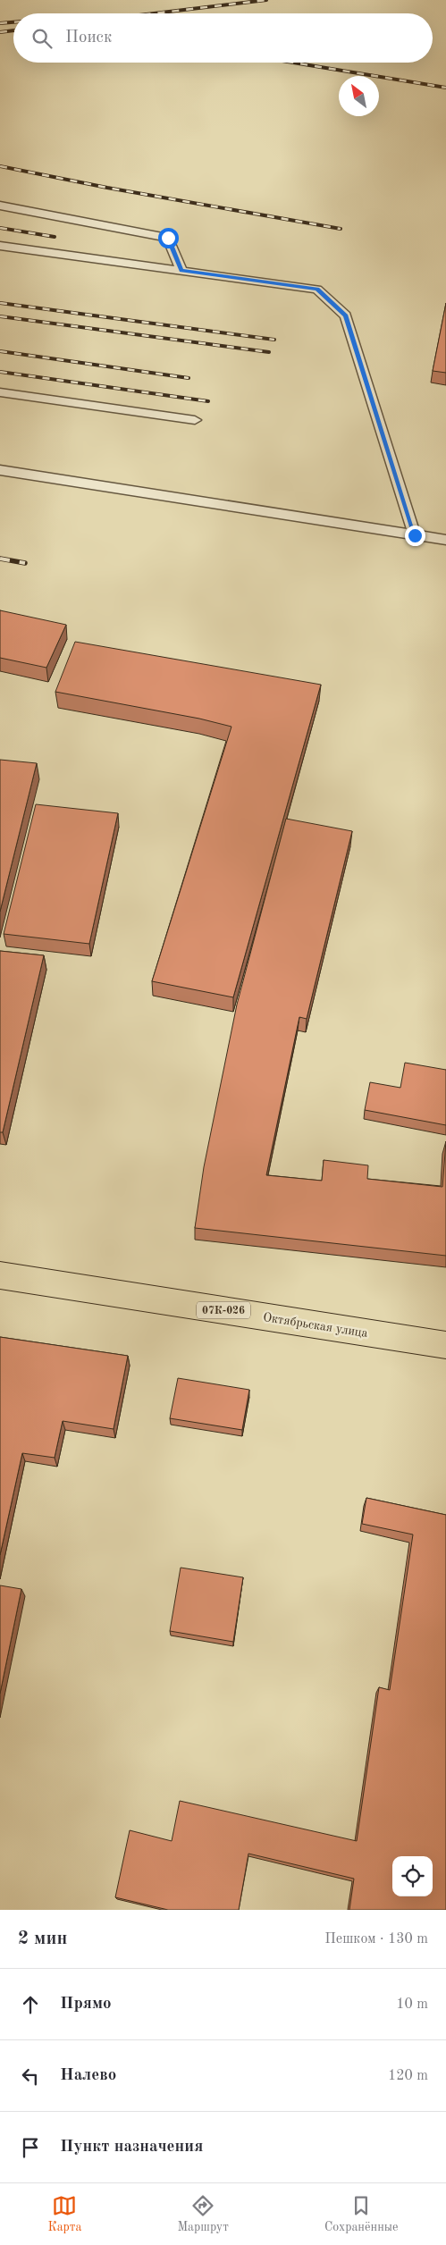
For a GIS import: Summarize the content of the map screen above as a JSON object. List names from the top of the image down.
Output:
{
  "streets": {
    "main road": ["07К-026", "Октябрьская улица"]
  },
  "north": "top left",
  "page": {
    "search": "Поиск",
    "heading": ["2 мин", "Пешком · 130 m"],
    "list": [
      ["Прямо", "10 m"],
      ["Налево", "120 m"],
      "Пункт назначения"
    ],
    "nav": ["Карта", "Маршрут", "Сохранённые"]
  }
}
